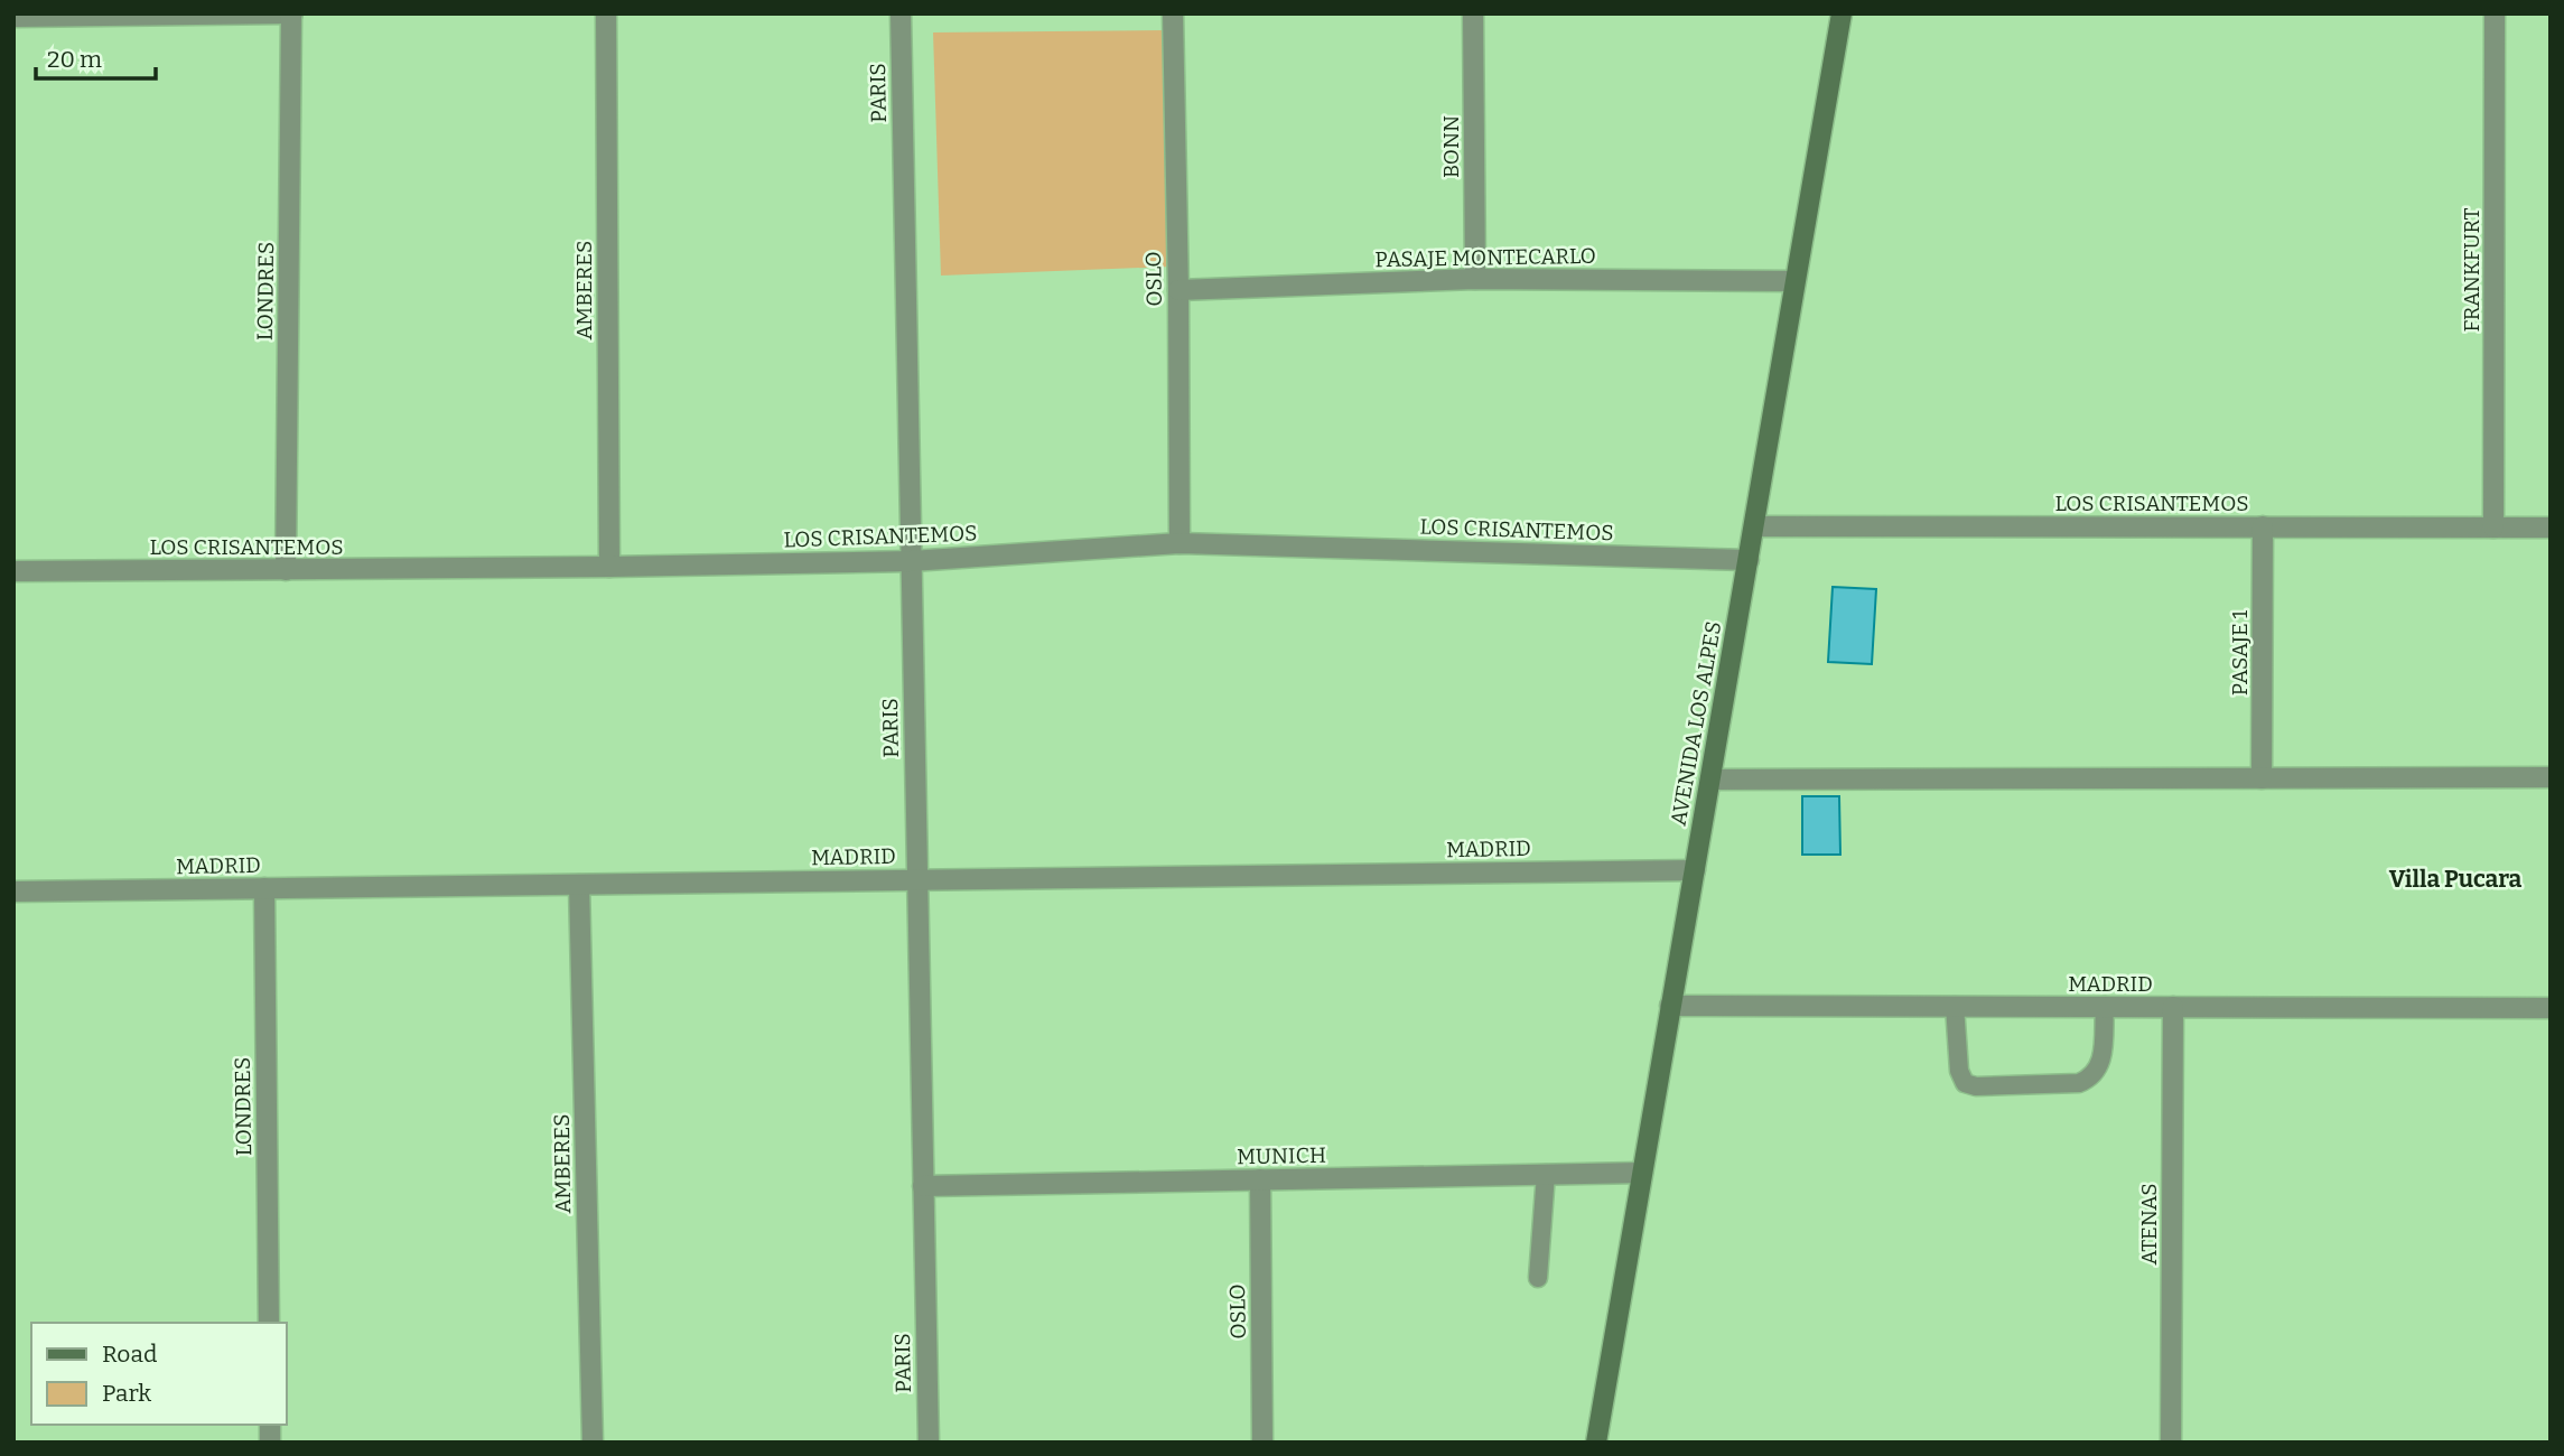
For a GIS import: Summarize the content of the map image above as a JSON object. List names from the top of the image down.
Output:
{
  "streets": {
    "street": [
      "PARIS",
      "BONN",
      "PASAJE MONTECARLO",
      "FRANKFURT",
      "OSLO",
      "AMBERES",
      "LONDRES",
      "LOS CRISANTEMOS",
      "PASAJE 1",
      "AVENIDA LOS ALPES",
      "MADRID",
      "MUNICH",
      "ATENAS"
    ]
  },
  "crossings": [
    ["PARIS", "LOS CRISANTEMOS"],
    ["PARIS", "MADRID"],
    ["PARIS", "MUNICH"],
    ["BONN", "PASAJE MONTECARLO"],
    ["PASAJE MONTECARLO", "OSLO"],
    ["PASAJE MONTECARLO", "AVENIDA LOS ALPES"],
    ["FRANKFURT", "LOS CRISANTEMOS"],
    ["OSLO", "LOS CRISANTEMOS"],
    ["OSLO", "MUNICH"],
    ["AMBERES", "LOS CRISANTEMOS"],
    ["AMBERES", "MADRID"],
    ["LONDRES", "LOS CRISANTEMOS"],
    ["LONDRES", "MADRID"],
    ["LOS CRISANTEMOS", "PASAJE 1"],
    ["LOS CRISANTEMOS", "AVENIDA LOS ALPES"],
    ["AVENIDA LOS ALPES", "MADRID"],
    ["AVENIDA LOS ALPES", "MUNICH"],
    ["MADRID", "ATENAS"]
  ],
  "districts": ["Villa Pucara"],
  "legend": ["Road", "Park"],
  "scale_bar": "20 m"
}
